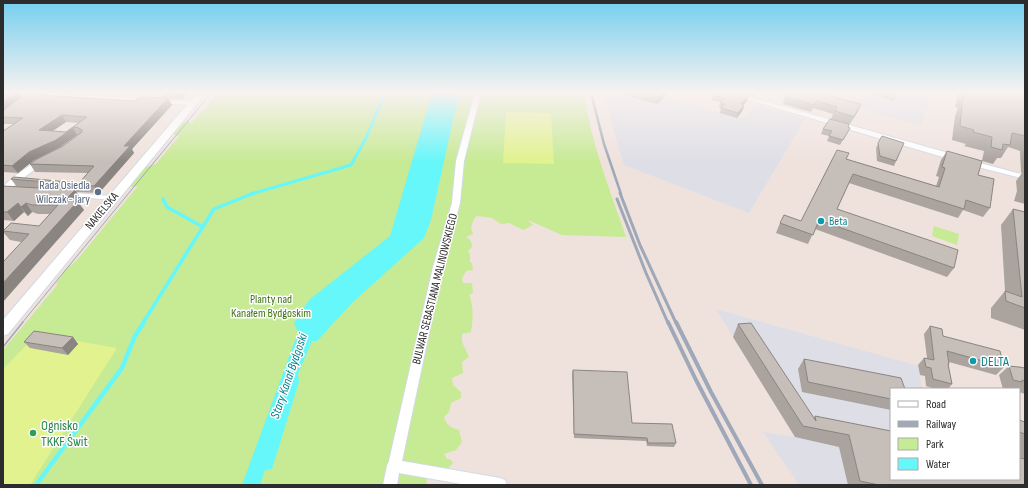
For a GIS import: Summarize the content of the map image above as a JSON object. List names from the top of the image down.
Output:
{
  "streets": {
    "main road": ["NAKIELSKA"],
    "street": ["BULWAR SEBASTIANA MALINOWSKIEGO"]
  },
  "water": ["Stary Kanał Bydgoski"],
  "parks": ["Planty nad Kanałem Bydgoskim"],
  "places": [
    "Rada Osiedla Wilczak - Jary",
    "Beta",
    "DELTA",
    "Ognisko TKKF Świt"
  ],
  "legend": [
    "Road",
    "Railway",
    "Park",
    "Water"
  ]
}
